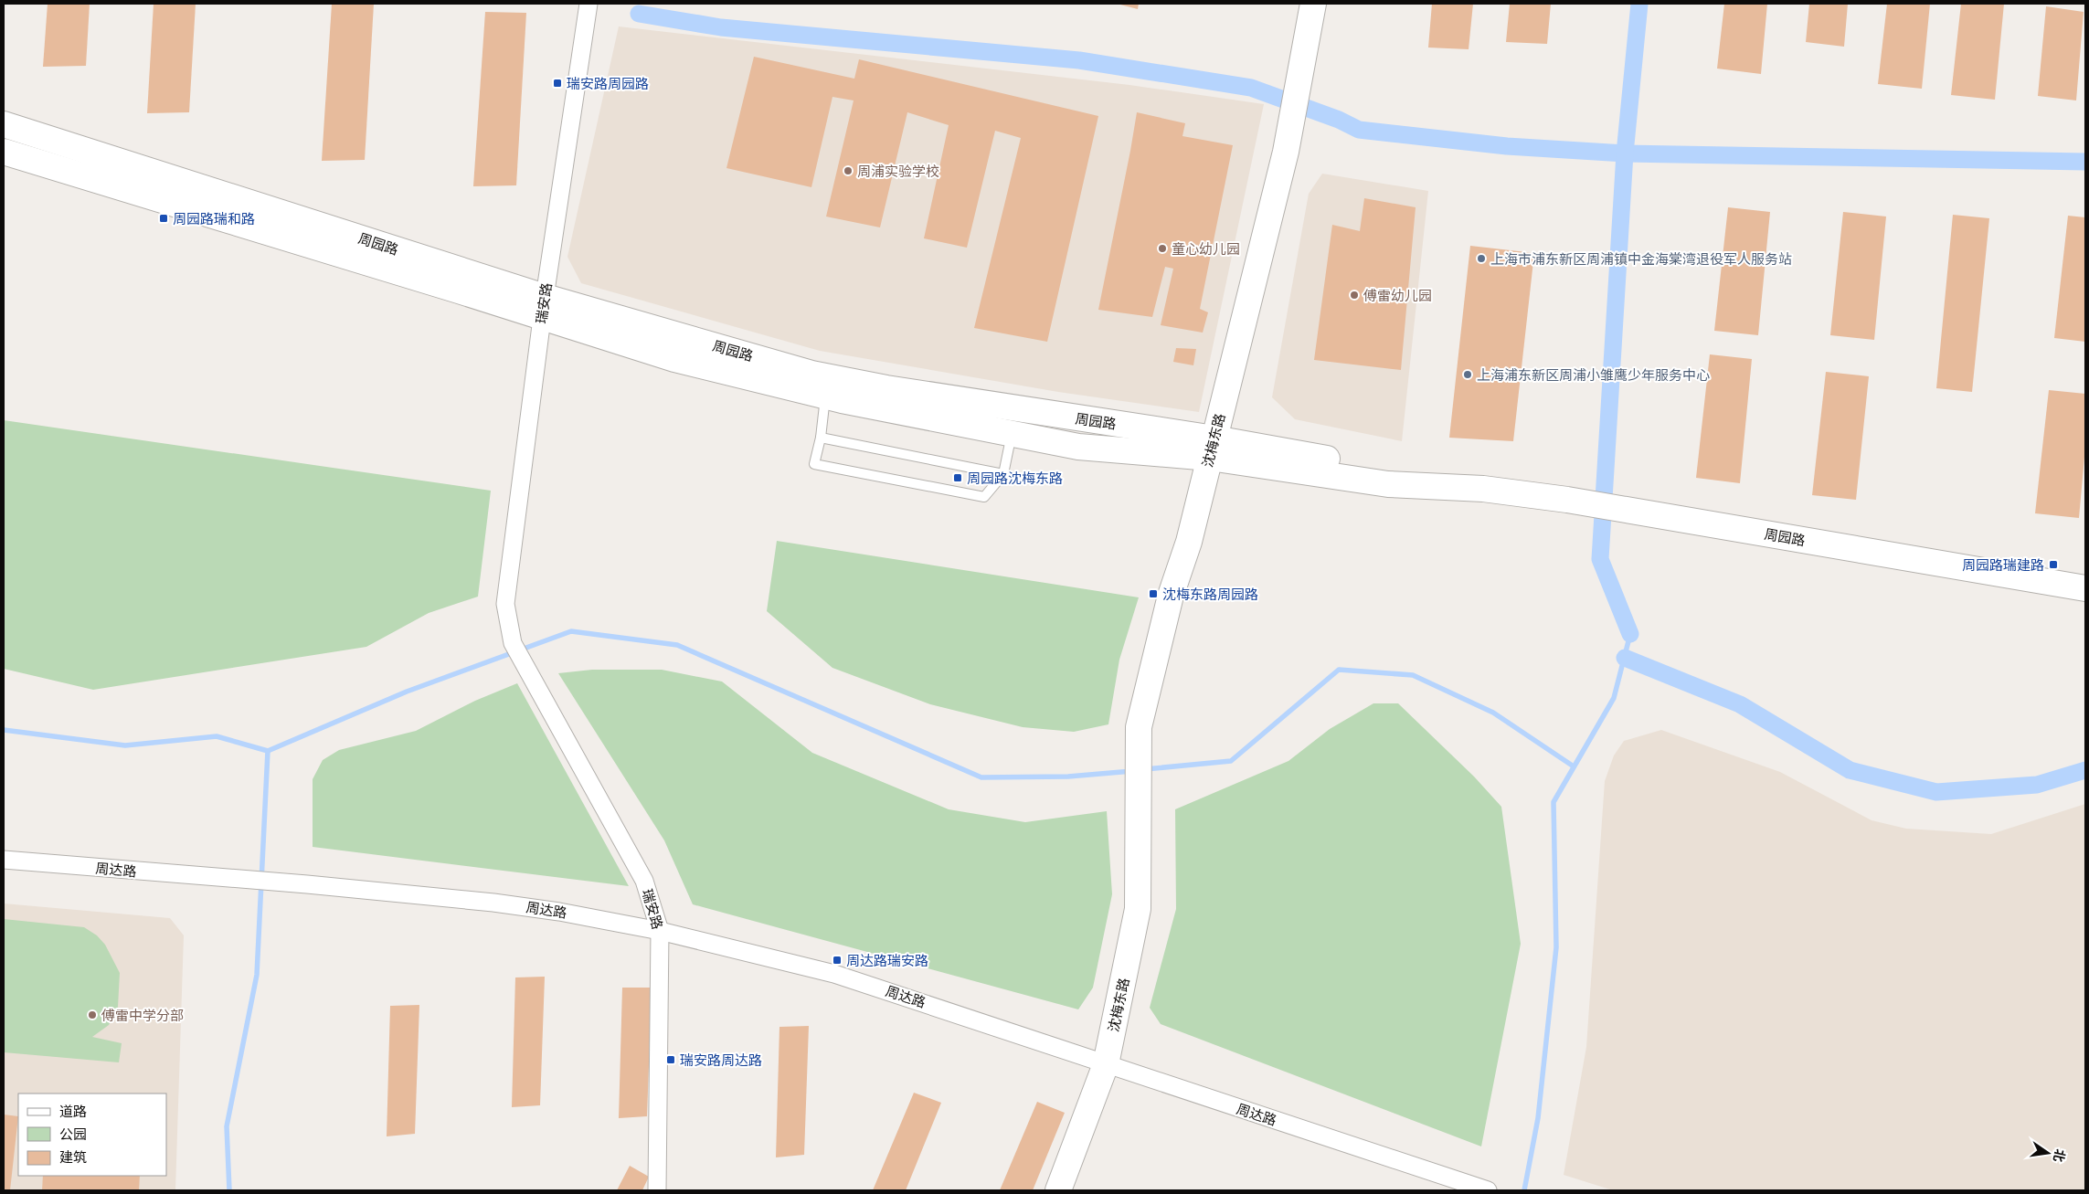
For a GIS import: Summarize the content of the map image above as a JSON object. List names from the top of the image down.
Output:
{
  "streets": {
    "street": [
      "周园路",
      "瑞安路",
      "沈梅东路",
      "周达路"
    ]
  },
  "crossings": [
    ["周园路", "瑞安路"],
    ["周园路", "沈梅东路"],
    ["瑞安路", "周达路"],
    ["沈梅东路", "周达路"]
  ],
  "places": {
    "transit": [
      "瑞安路周园路",
      "周园路瑞和路",
      "周园路沈梅东路",
      "周园路瑞建路",
      "沈梅东路周园路",
      "周达路瑞安路",
      "瑞安路周达路"
    ],
    "other": [
      "周浦实验学校",
      "童心幼儿园",
      "上海市浦东新区周浦镇中金海棠湾退役军人服务站",
      "傅雷幼儿园",
      "上海浦东新区周浦小雏鹰少年服务中心",
      "傅雷中学分部"
    ]
  },
  "legend": ["道路", "公园", "建筑"],
  "north": "right"
}
